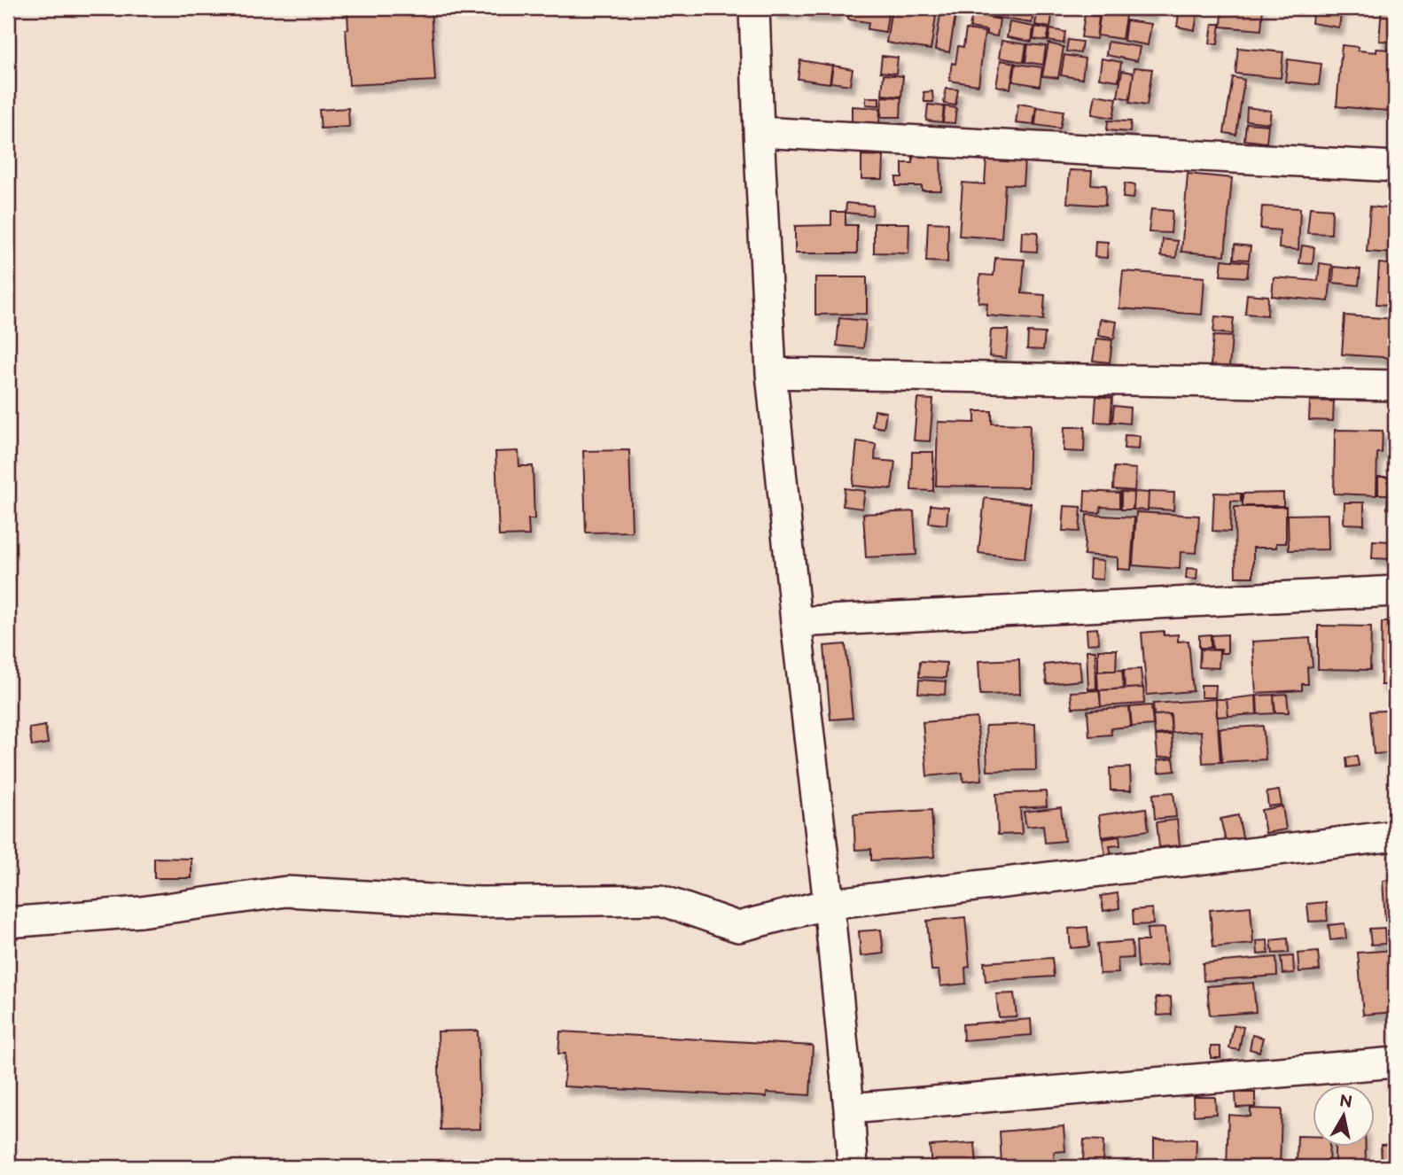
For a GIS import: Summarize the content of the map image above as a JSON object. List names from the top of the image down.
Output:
{
  "north": "top"
}
